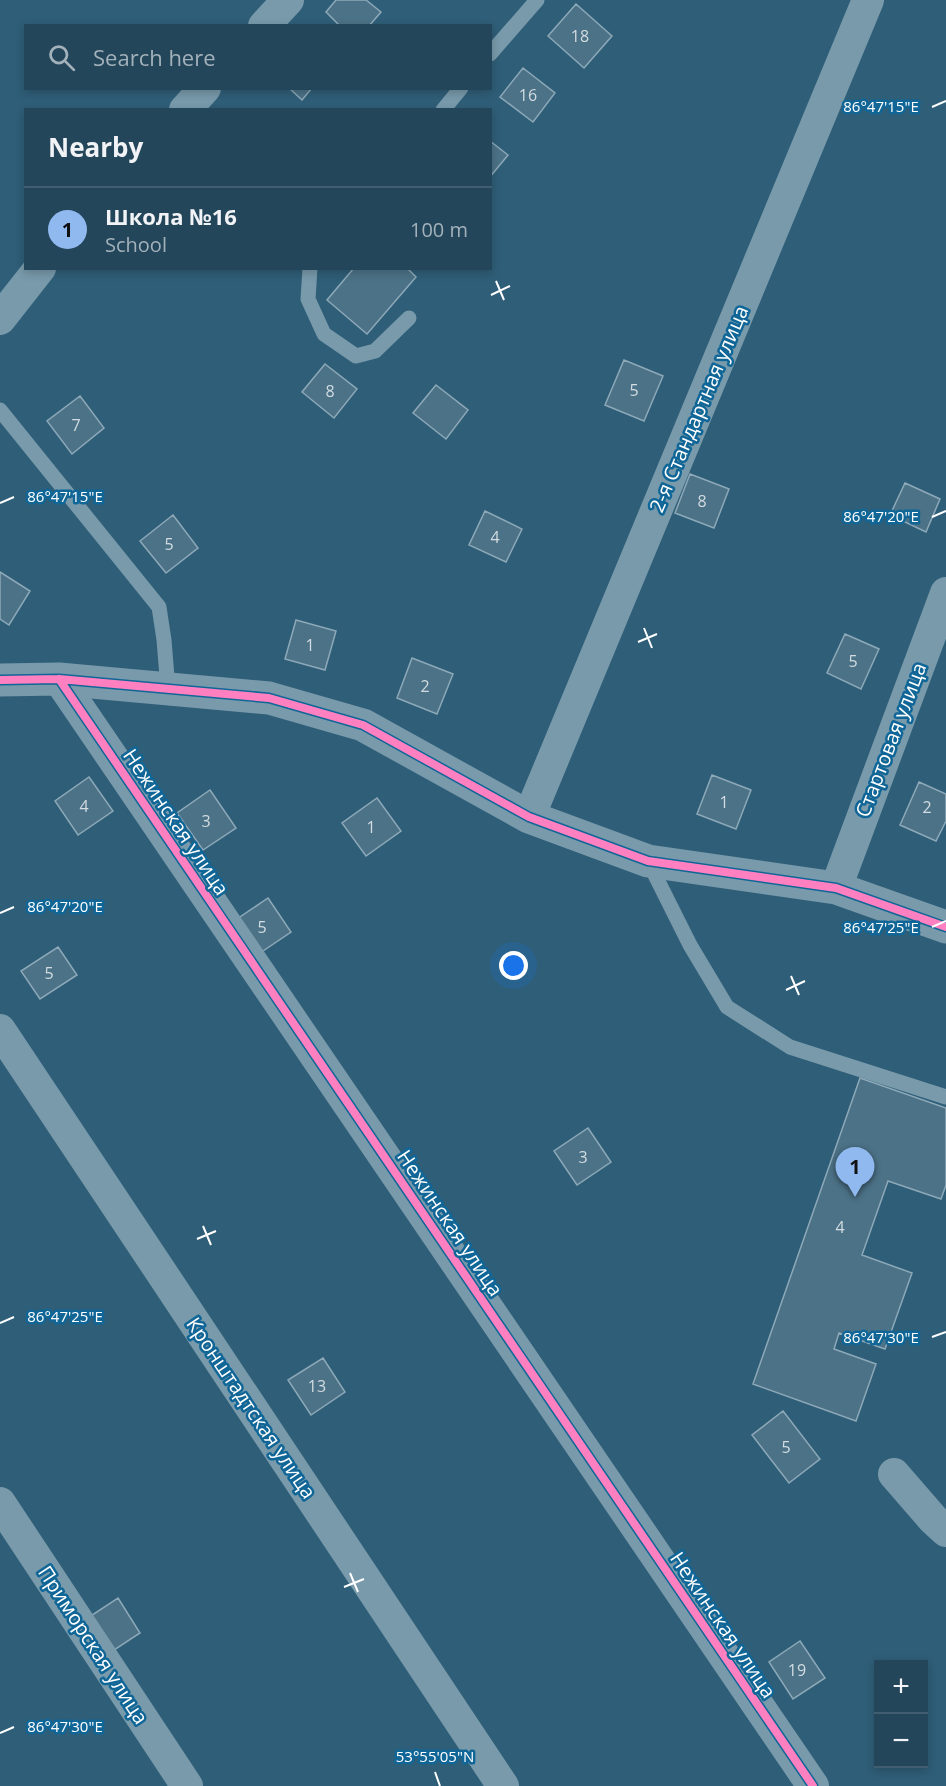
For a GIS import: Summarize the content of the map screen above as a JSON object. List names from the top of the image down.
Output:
{
  "streets": {
    "street": [
      "2-я Стандартная улица",
      "Стартовая улица",
      "Нежинская улица",
      "Кронштадтская улица",
      "Приморская улица"
    ]
  },
  "house_numbers": [
    "18",
    "16",
    "5",
    "8",
    "7",
    "8",
    "4",
    "5",
    "1",
    "5",
    "2",
    "1",
    "4",
    "2",
    "3",
    "1",
    "5",
    "5",
    "3",
    "4",
    "13",
    "5",
    "19"
  ],
  "page": {
    "search": "Search here",
    "heading": "Nearby",
    "list": [
      {
        "mark": "1",
        "name": "Школа №16",
        "note": "School",
        "value": "100 m"
      }
    ],
    "pins": "1",
    "map_buttons": ["+", "−"]
  },
  "coordinates": [
    "86°47'15\"E",
    "86°47'20\"E",
    "86°47'25\"E",
    "86°47'30\"E",
    "53°55'05\"N"
  ]
}
